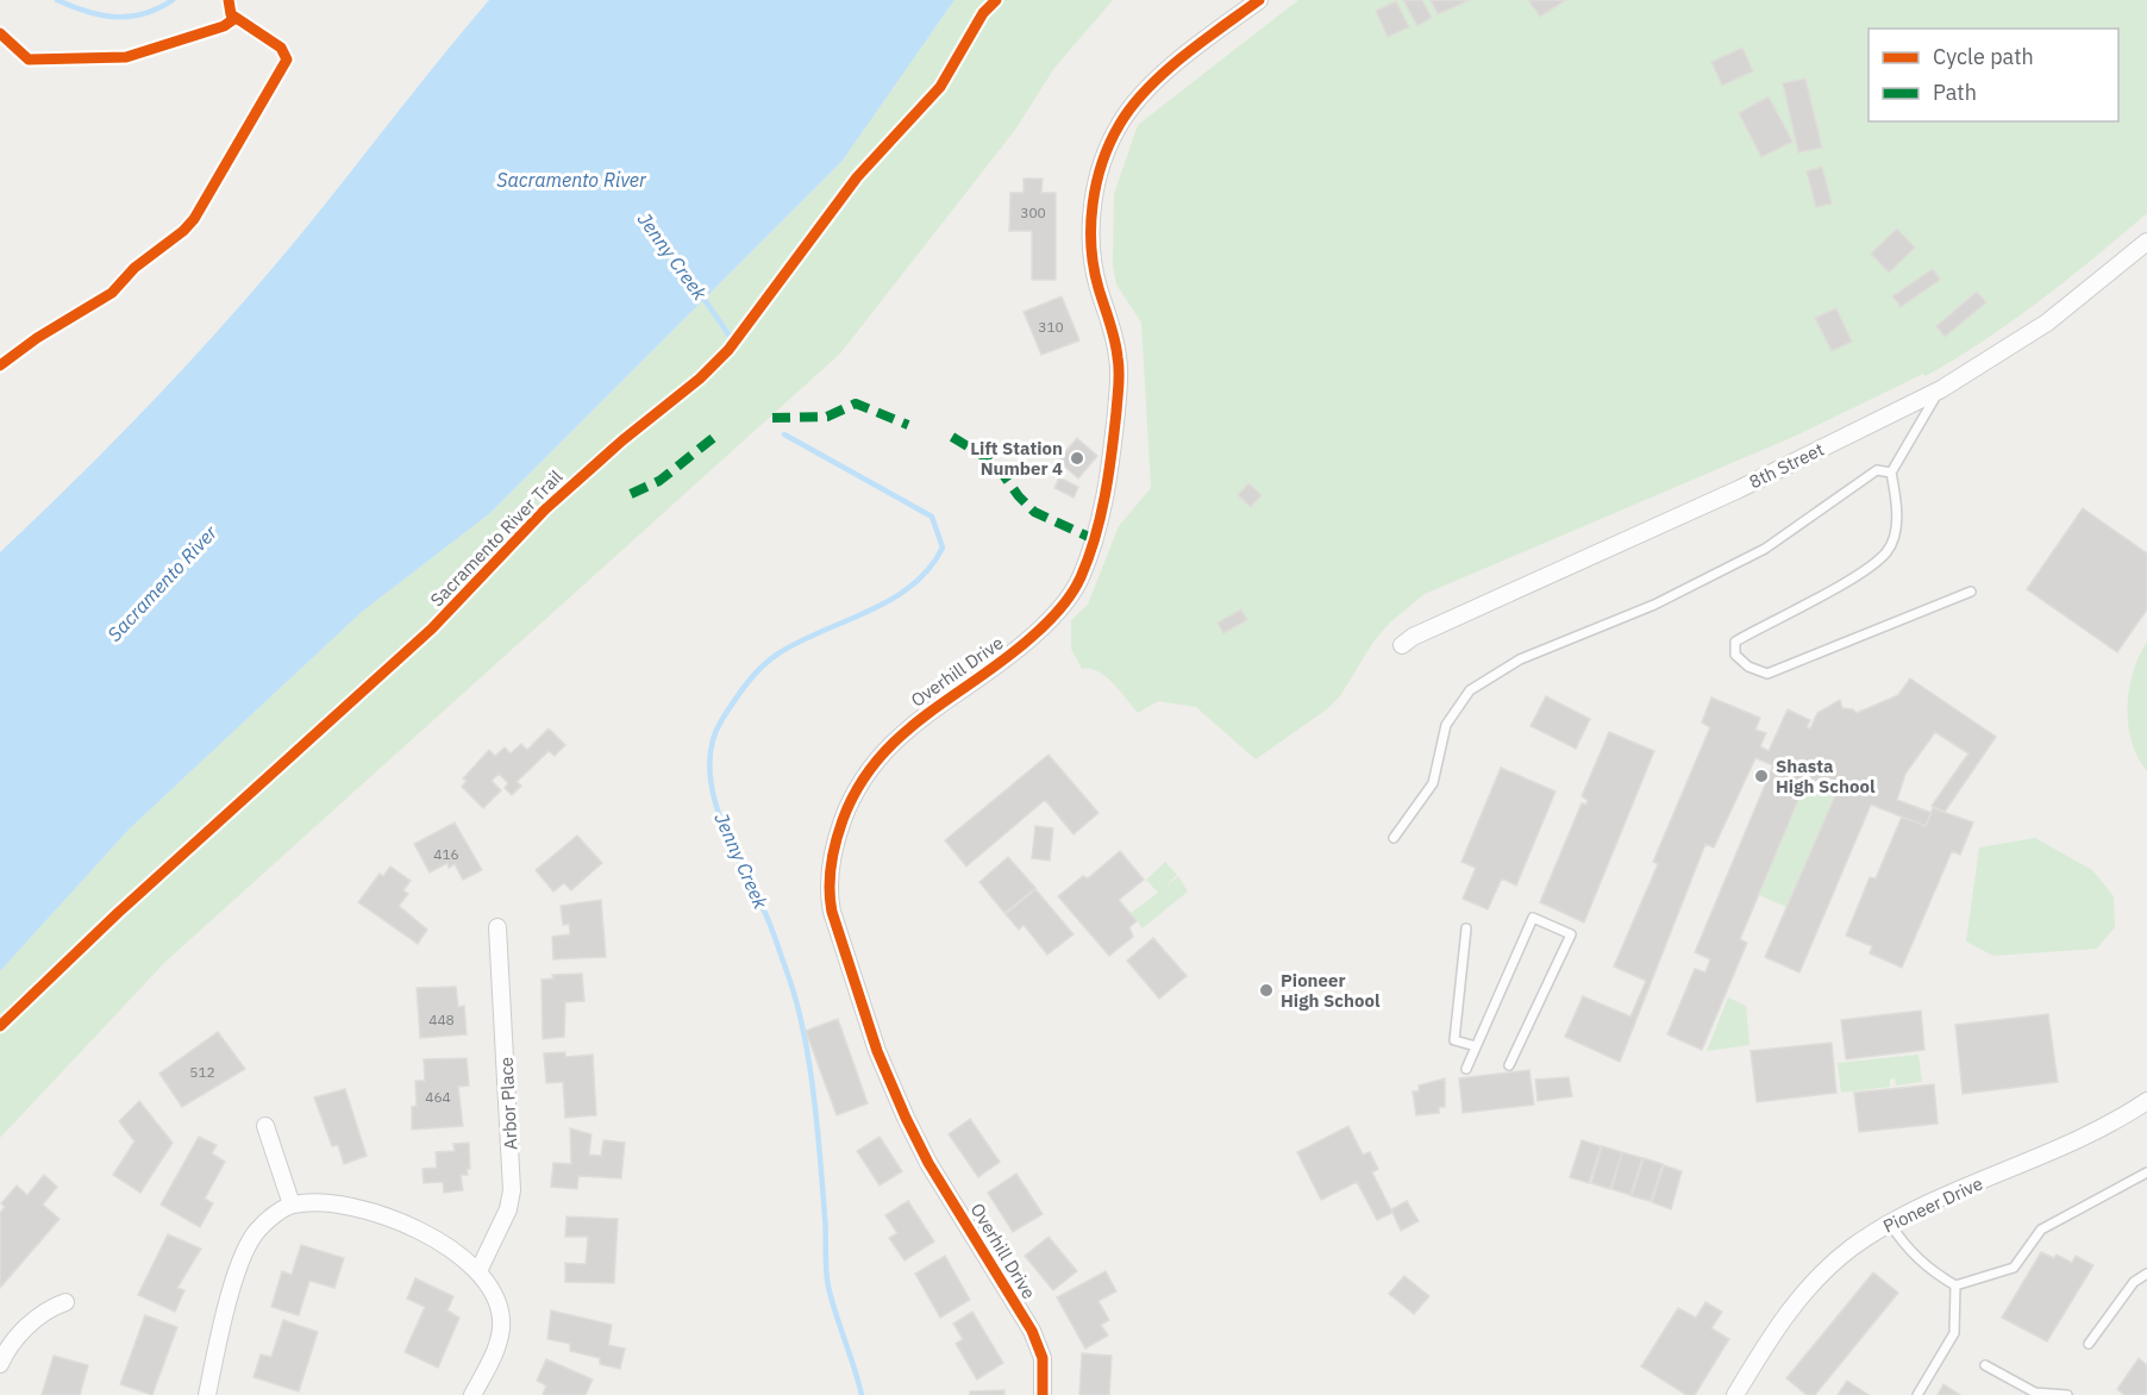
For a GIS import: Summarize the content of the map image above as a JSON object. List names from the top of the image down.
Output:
{
  "streets": {
    "street": [
      "8th Street",
      "Overhill Drive",
      "Arbor Place",
      "Pioneer Drive"
    ],
    "cycle path": ["Sacramento River Trail"]
  },
  "water": ["Sacramento River", "Jenny Creek"],
  "places": ["Lift Station Number 4", "Shasta High School", "Pioneer High School"],
  "house_numbers": [
    "300",
    "310",
    "416",
    "448",
    "512",
    "464"
  ],
  "legend": ["Cycle path", "Path"]
}
